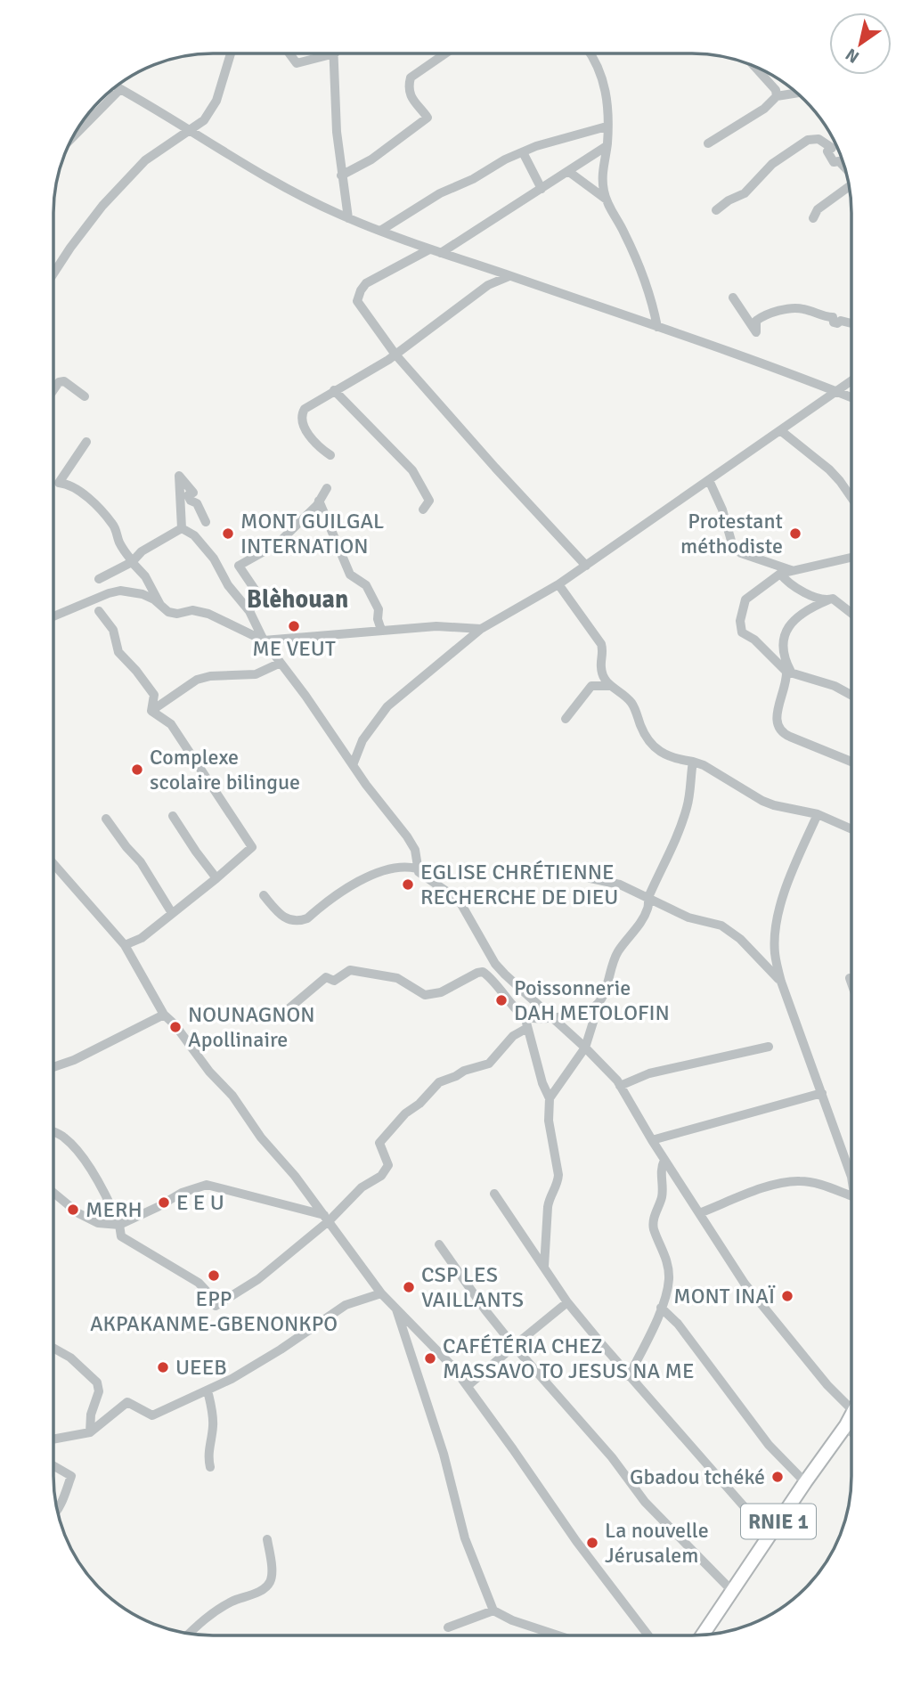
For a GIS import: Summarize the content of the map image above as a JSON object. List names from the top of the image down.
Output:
{
  "streets": {
    "highway": ["RNIE 1"]
  },
  "districts": ["Blèhouan"],
  "places": [
    "MONT GUILGAL INTERNATION",
    "Protestant méthodiste",
    "ME VEUT",
    "Complexe scolaire bilingue",
    "EGLISE CHRÉTIENNE RECHERCHE DE DIEU",
    "Poissonnerie DAH METOLOFIN",
    "NOUNAGNON Apollinaire",
    "E E U",
    "MERH",
    "EPP AKPAKANME-GBENONKPO",
    "CSP LES VAILLANTS",
    "MONT INAÏ",
    "CAFÉTÉRIA CHEZ MASSAVO TO JESUS NA ME",
    "UEEB",
    "Gbadou tchéké",
    "La nouvelle Jérusalem"
  ],
  "north": "bottom left"
}
